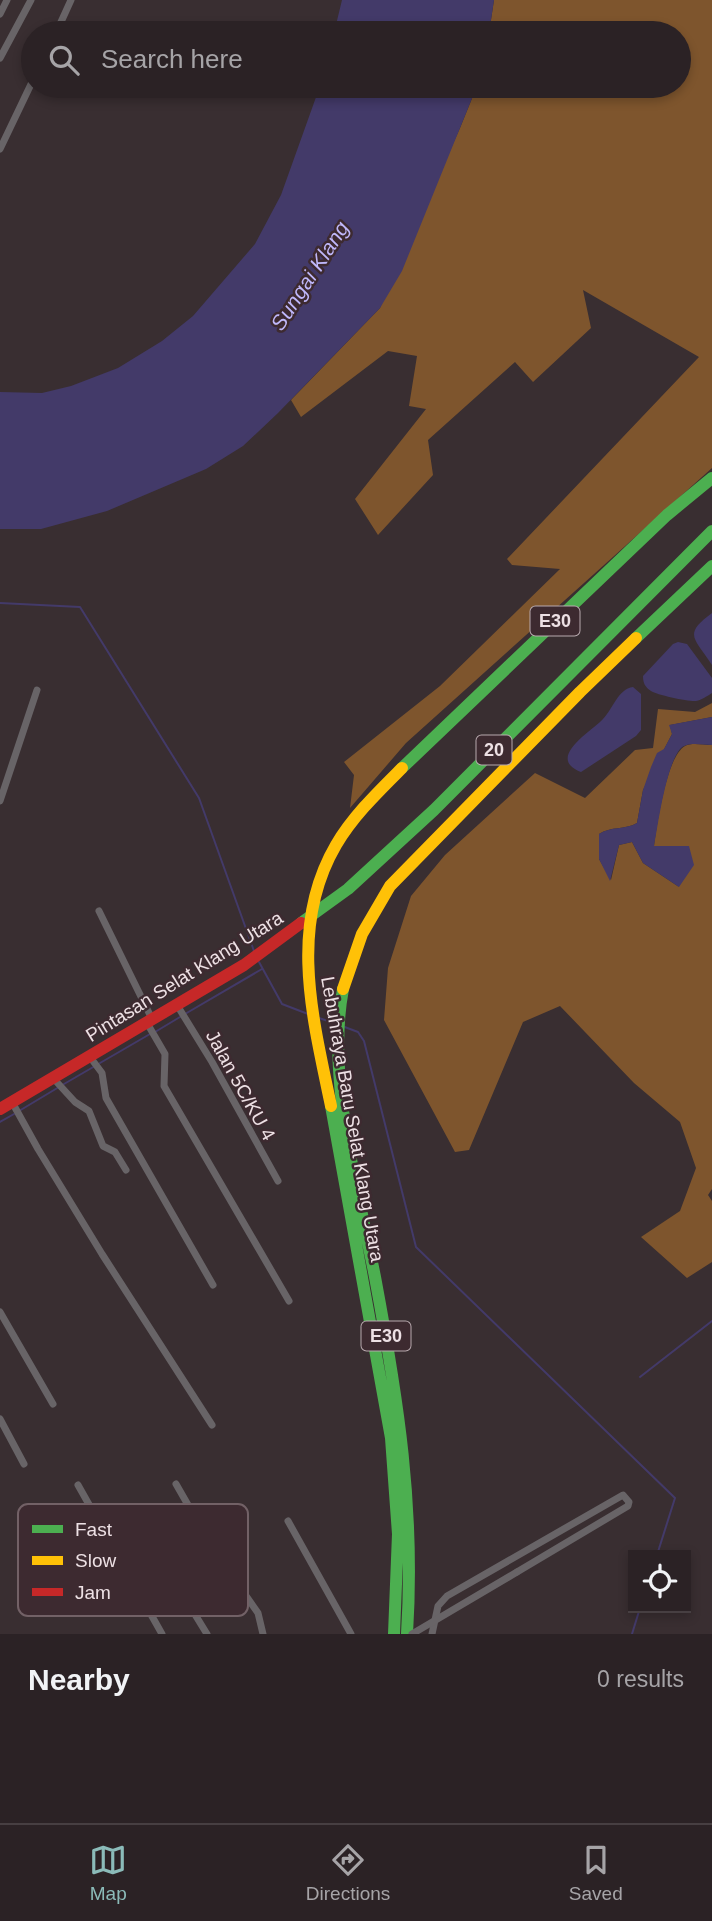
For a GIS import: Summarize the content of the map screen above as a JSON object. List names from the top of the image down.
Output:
{
  "streets": {
    "highway": [
      "E30",
      "20",
      "Pintasan Selat Klang Utara",
      "Lebuhraya Baru Selat Klang Utara"
    ],
    "street": ["Jalan 5C/KU 4"]
  },
  "crossings": [
    ["Pintasan Selat Klang Utara", "Jalan 5C/KU 4"]
  ],
  "water": ["Sungai Klang"],
  "legend": ["Fast", "Slow", "Jam"],
  "page": {
    "search": "Search here",
    "heading": ["Nearby", "0 results"],
    "nav": ["Map", "Directions", "Saved"]
  }
}
